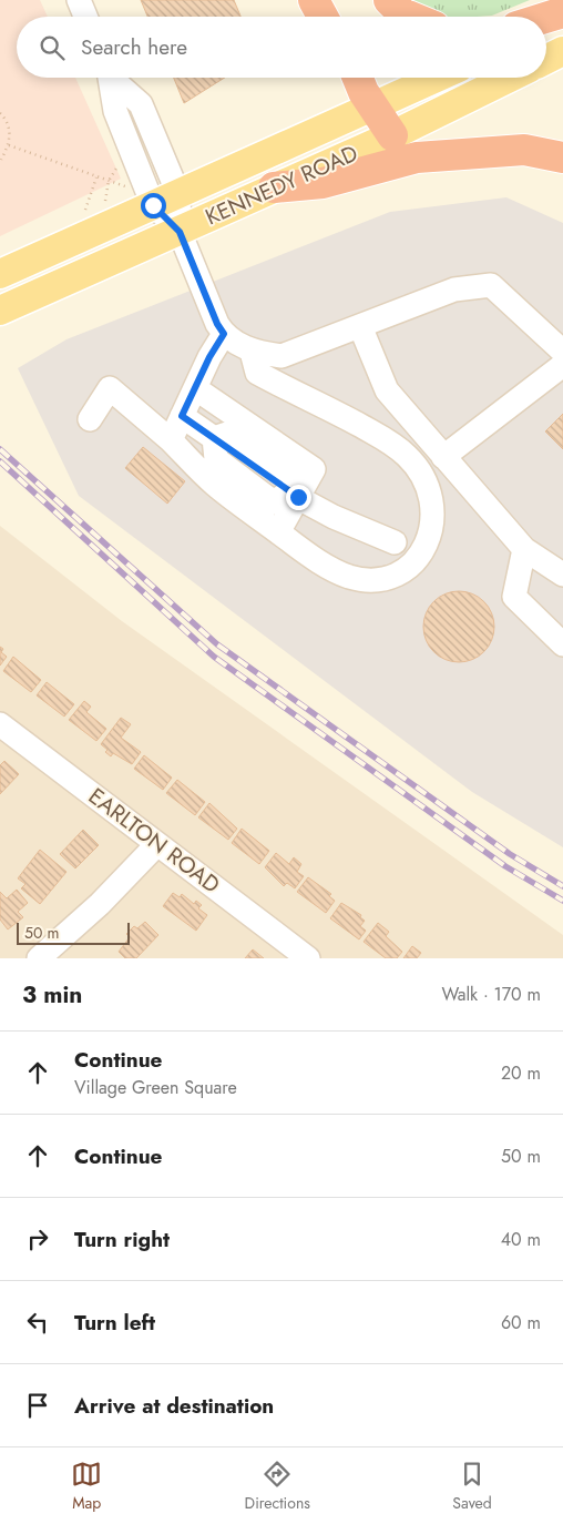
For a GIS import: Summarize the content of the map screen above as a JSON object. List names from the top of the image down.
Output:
{
  "streets": {
    "main road": ["KENNEDY ROAD"],
    "street": ["EARLTON ROAD"]
  },
  "scale_bar": "50 m",
  "page": {
    "search": "Search here",
    "scale": "50 m",
    "heading": ["3 min", "Walk · 170 m"],
    "list": [
      ["Continue", "Village Green Square", "20 m"],
      ["Continue", "50 m"],
      ["Turn right", "40 m"],
      ["Turn left", "60 m"],
      "Arrive at destination"
    ],
    "nav": ["Map", "Directions", "Saved"]
  }
}
